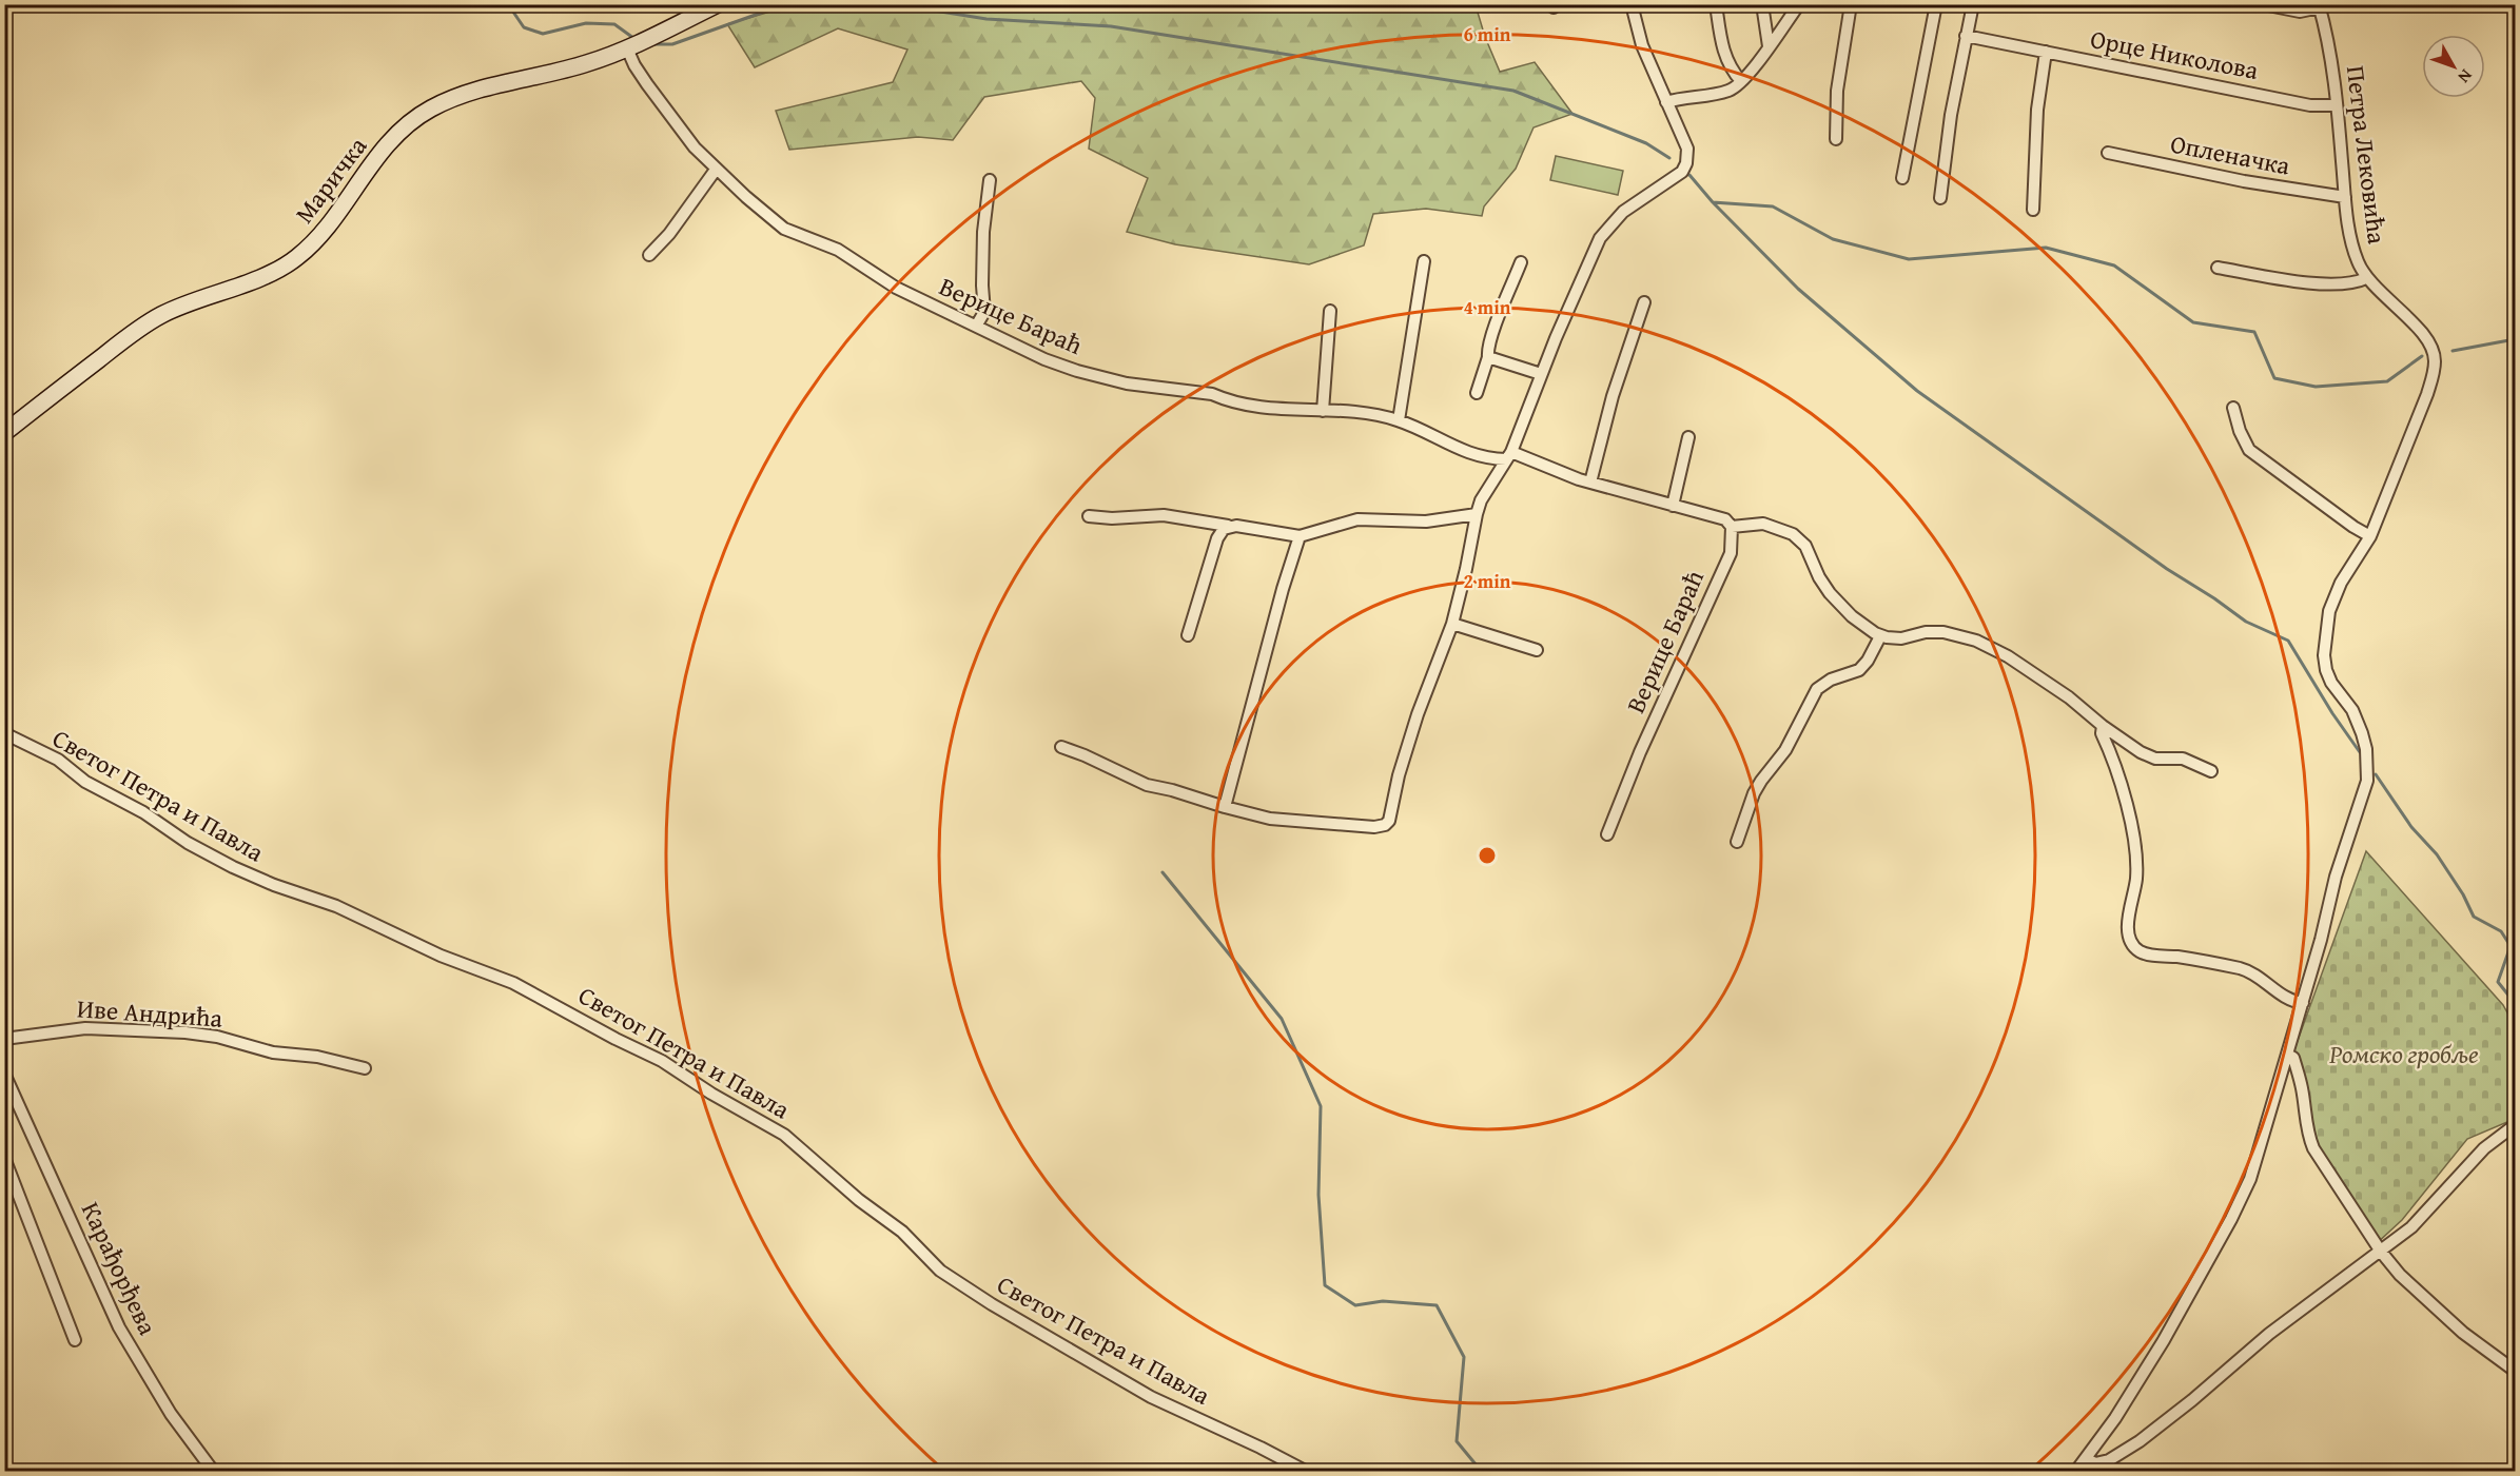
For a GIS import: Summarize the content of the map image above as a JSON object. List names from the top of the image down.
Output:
{
  "streets": {
    "street": [
      "Орце Николова",
      "Опленачка",
      "Петра Лековића",
      "Маричка",
      "Верице Бараћ",
      "Светог Петра и Павла",
      "Иве Андрића",
      "Карађорђева"
    ]
  },
  "crossings": [
    ["Орце Николова", "Петра Лековића"],
    ["Опленачка", "Петра Лековића"],
    ["Маричка", "Верице Бараћ"]
  ],
  "parks": ["Ромско гробље"],
  "north": "bottom right",
  "rings": ["6 min", "4 min", "2 min"]
}
